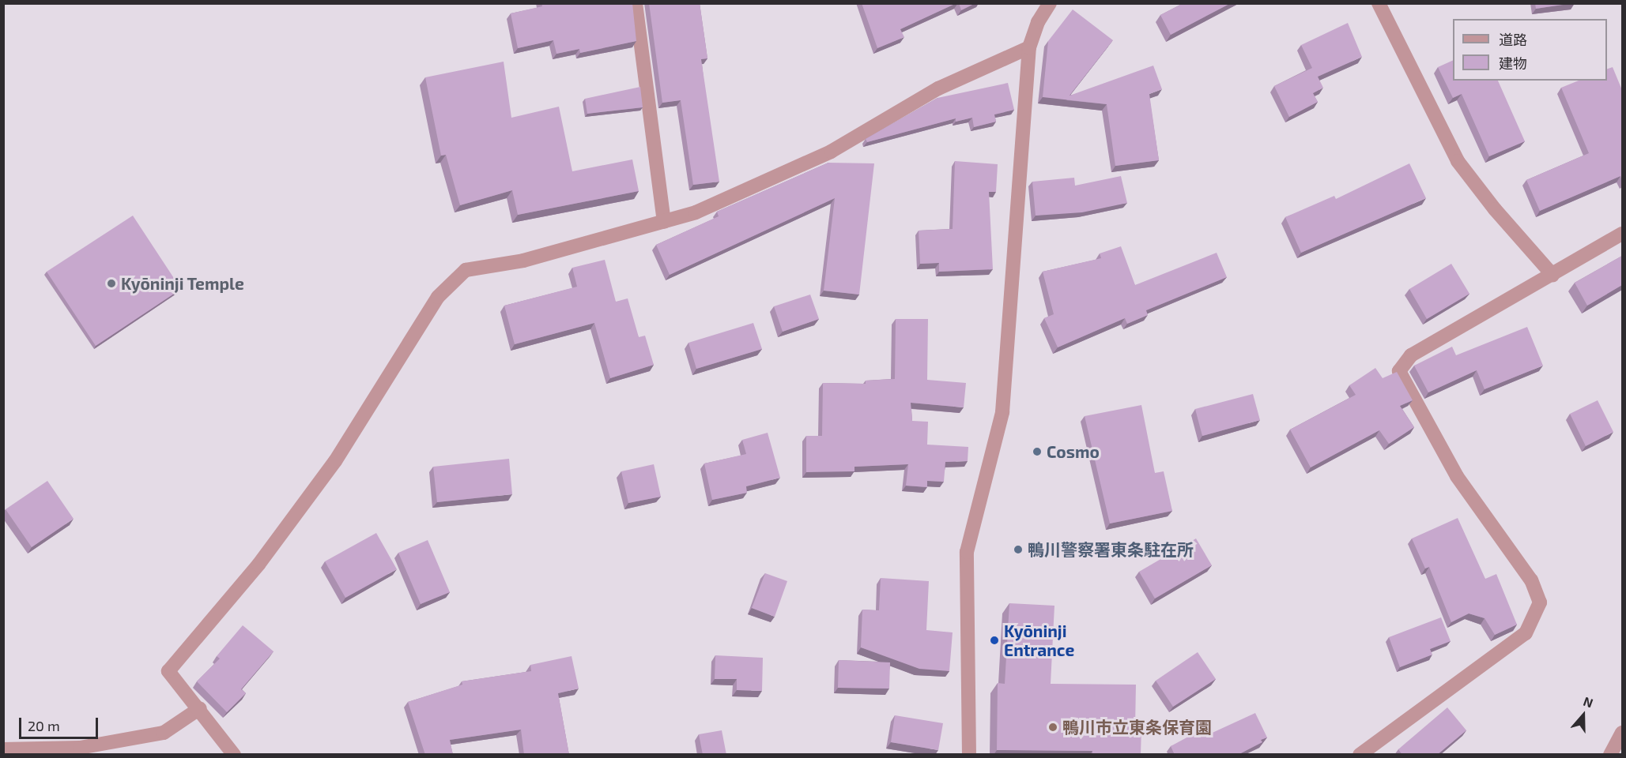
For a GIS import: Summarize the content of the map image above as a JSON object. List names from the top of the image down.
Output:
{
  "places": [
    "Kyōninji Temple",
    "Cosmo",
    "鴨川警察署東条駐在所",
    "Kyōninji Entrance",
    "鴨川市立東条保育園"
  ],
  "legend": ["道路", "建物"],
  "scale_bar": "20 m",
  "north": "top"
}
